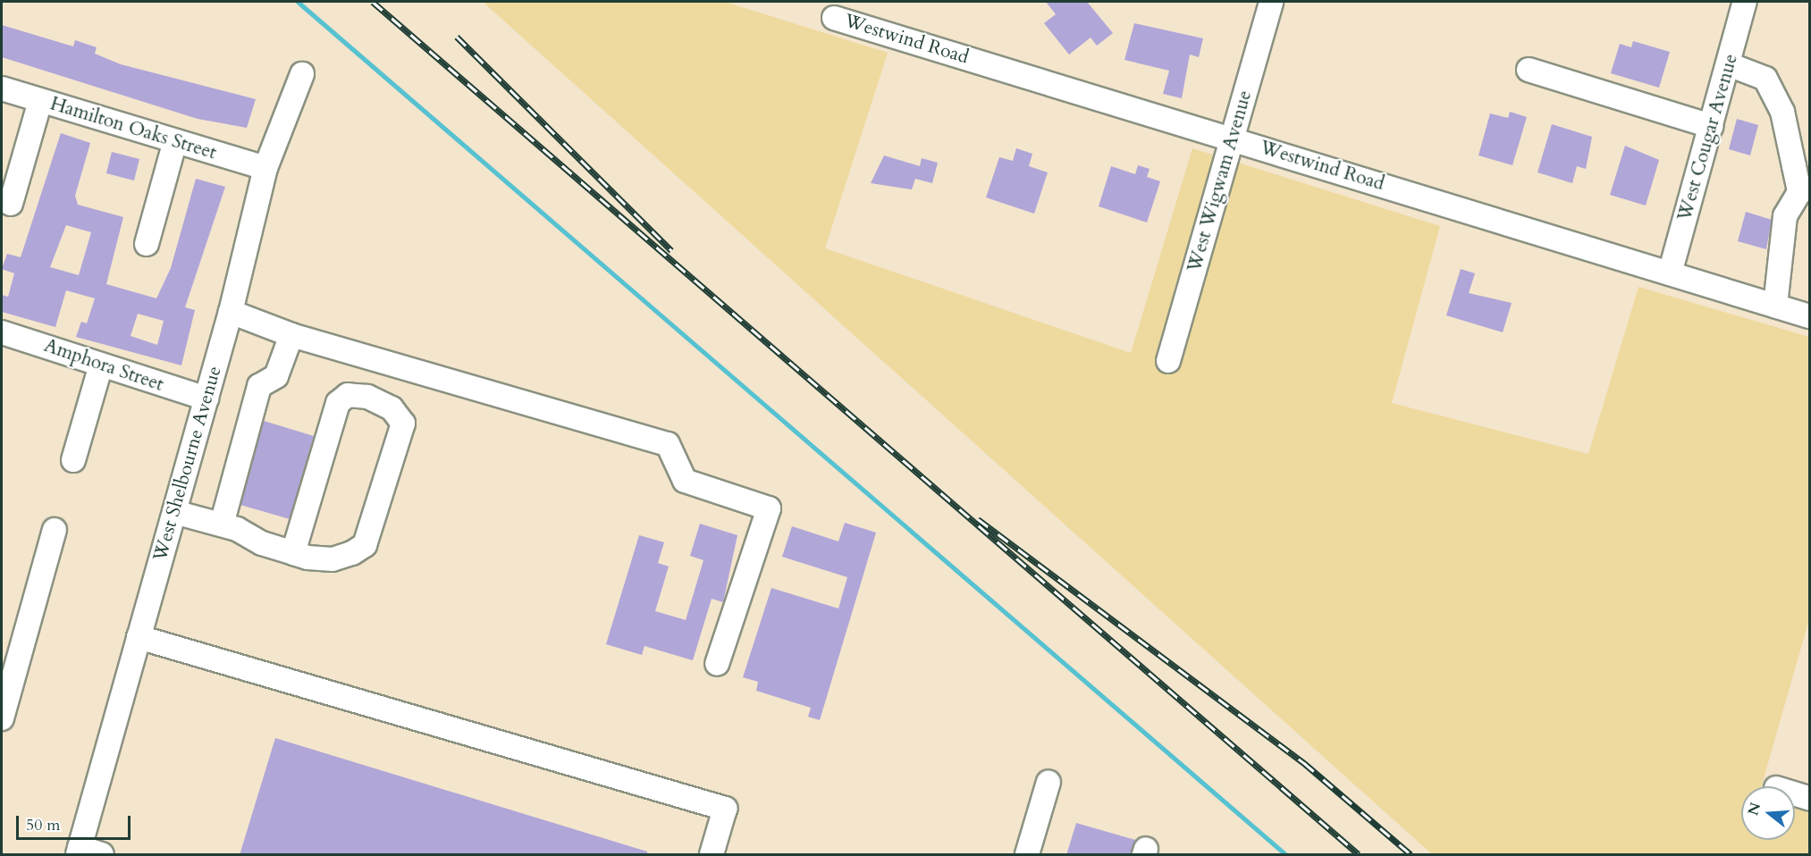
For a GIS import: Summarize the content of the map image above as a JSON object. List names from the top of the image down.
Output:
{
  "streets": {
    "street": [
      "Westwind Road",
      "Hamilton Oaks Street",
      "West Cougar Avenue",
      "West Wigwam Avenue",
      "Amphora Street",
      "West Shelbourne Avenue"
    ]
  },
  "crossings": [
    ["Westwind Road", "West Cougar Avenue"],
    ["Westwind Road", "West Wigwam Avenue"],
    ["Hamilton Oaks Street", "West Shelbourne Avenue"],
    ["Amphora Street", "West Shelbourne Avenue"]
  ],
  "scale_bar": "50 m",
  "north": "left"
}
